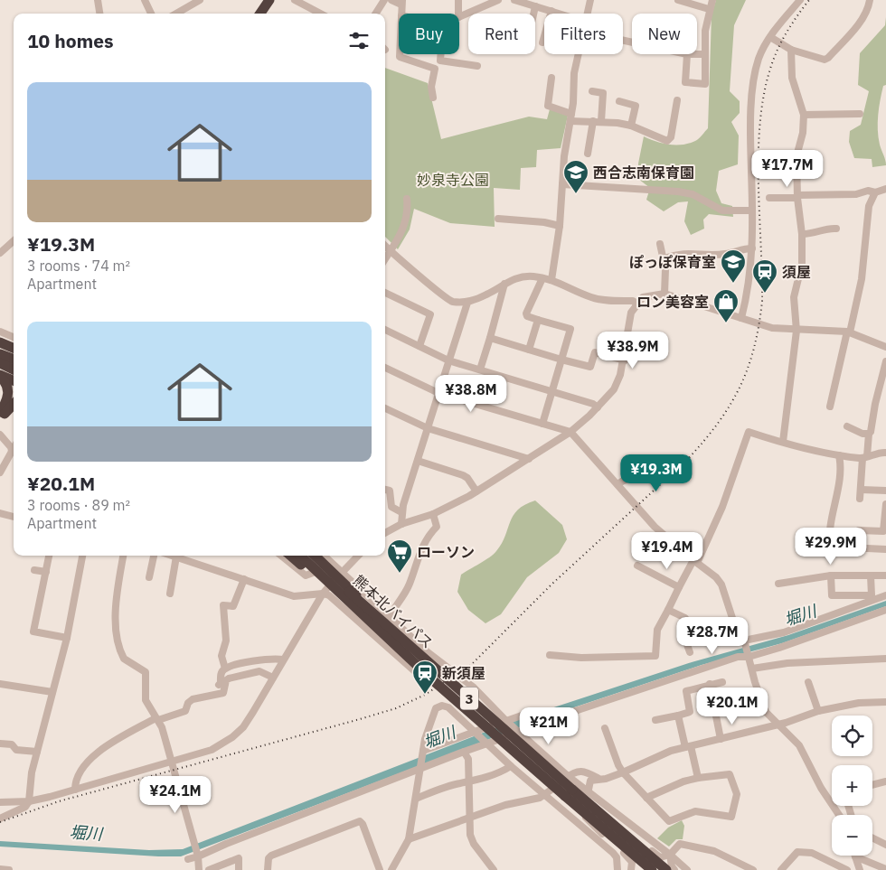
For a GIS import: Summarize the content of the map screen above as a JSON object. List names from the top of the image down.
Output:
{
  "streets": {
    "highway": ["熊本北バイパス", "3"]
  },
  "crossings": [
    ["熊本北バイパス", "3"]
  ],
  "water": ["堀川"],
  "parks": ["妙泉寺公園"],
  "places": {
    "school or university": ["西合志南保育園", "ぽっぽ保育室"],
    "station": ["須屋", "新須屋"],
    "shop": ["ロン美容室"],
    "supermarket": ["ローソン"]
  },
  "page": {
    "chip": [
      "Buy",
      "Rent",
      "Filters",
      "New"
    ],
    "heading": "10 homes",
    "list": [
      {
        "name": "¥19.3M",
        "note": "3 rooms · 74 m² · Apartment"
      },
      {
        "name": "¥20.1M",
        "note": "3 rooms · 89 m² · Apartment"
      }
    ],
    "price": [
      "¥17.7M",
      "¥38.9M",
      "¥38.8M",
      "¥19.3M",
      "¥29.9M",
      "¥19.4M",
      "¥28.7M",
      "¥20.1M",
      "¥21M",
      "¥24.1M"
    ],
    "map_buttons": ["+", "−"]
  }
}
